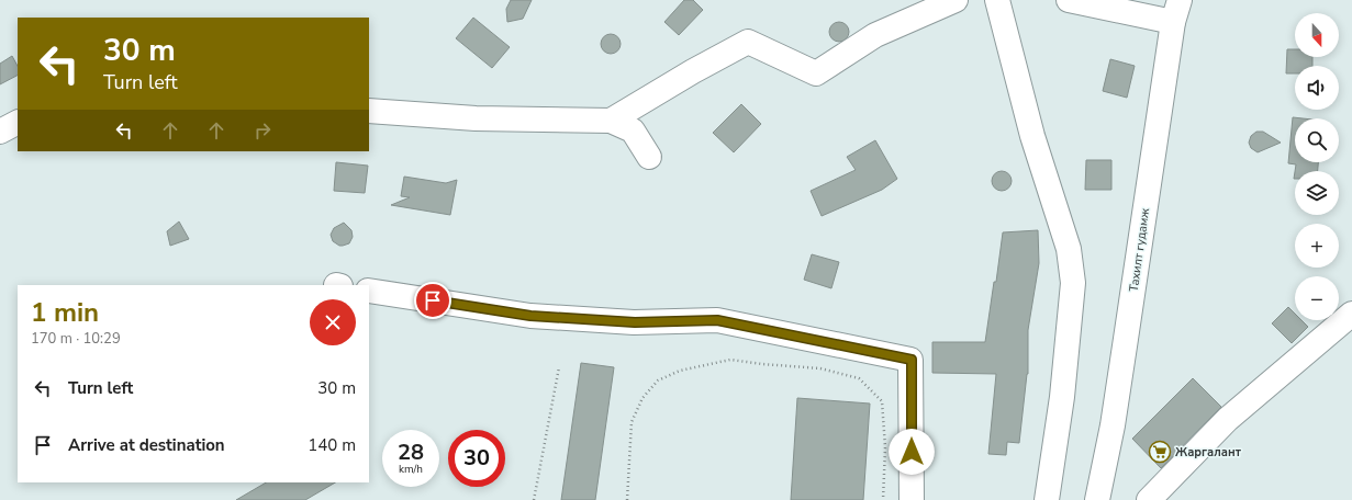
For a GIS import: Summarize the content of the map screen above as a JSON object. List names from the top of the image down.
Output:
{
  "streets": {
    "street": ["Тахилт гудамж"]
  },
  "places": {
    "supermarket": ["Жаргалант"]
  },
  "north": "bottom",
  "page": {
    "map_buttons": ["+", "−"],
    "turn": ["30 m", "Turn left"],
    "heading": ["1 min", "170 m · 10:29"],
    "list": [
      {
        "name": "Turn left",
        "value": "30 m"
      },
      {
        "name": "Arrive at destination",
        "value": "140 m"
      }
    ],
    "speed": "28 km/h",
    "limit": "30"
  }
}
